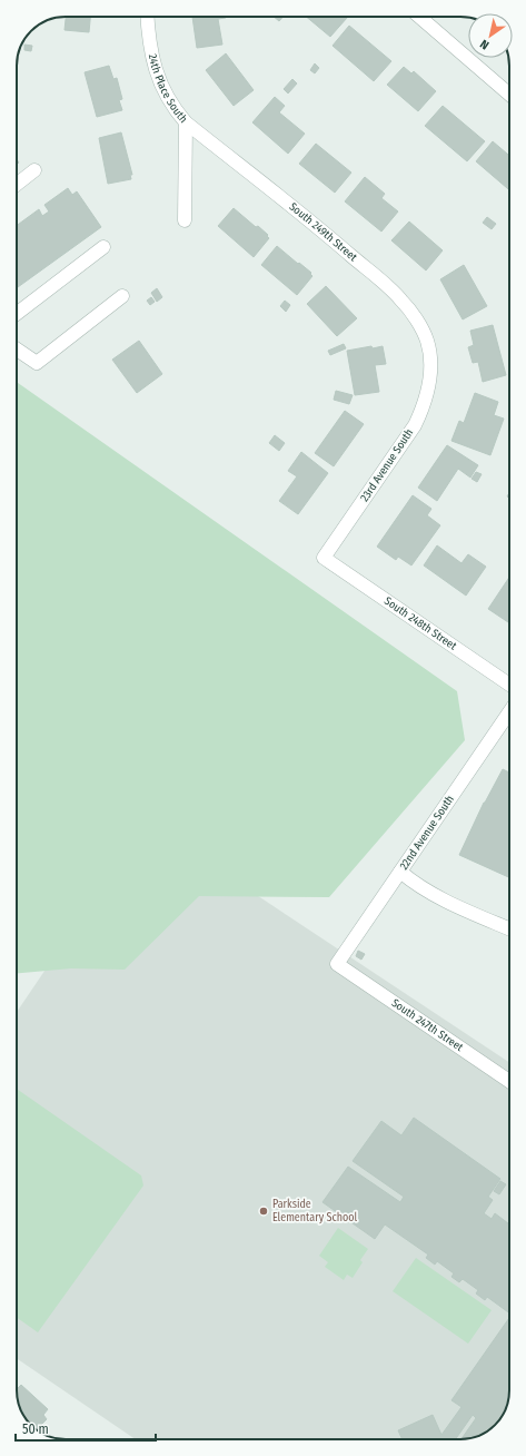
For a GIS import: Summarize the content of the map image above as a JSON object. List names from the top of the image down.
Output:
{
  "streets": {
    "street": [
      "24th Place South",
      "South 249th Street",
      "23rd Avenue South",
      "South 248th Street",
      "22nd Avenue South",
      "South 247th Street"
    ]
  },
  "crossings": [
    ["24th Place South", "South 249th Street"],
    ["South 249th Street", "23rd Avenue South"],
    ["23rd Avenue South", "South 248th Street"],
    ["22nd Avenue South", "South 247th Street"]
  ],
  "places": ["Parkside Elementary School"],
  "scale_bar": "50 m",
  "north": "bottom left"
}
